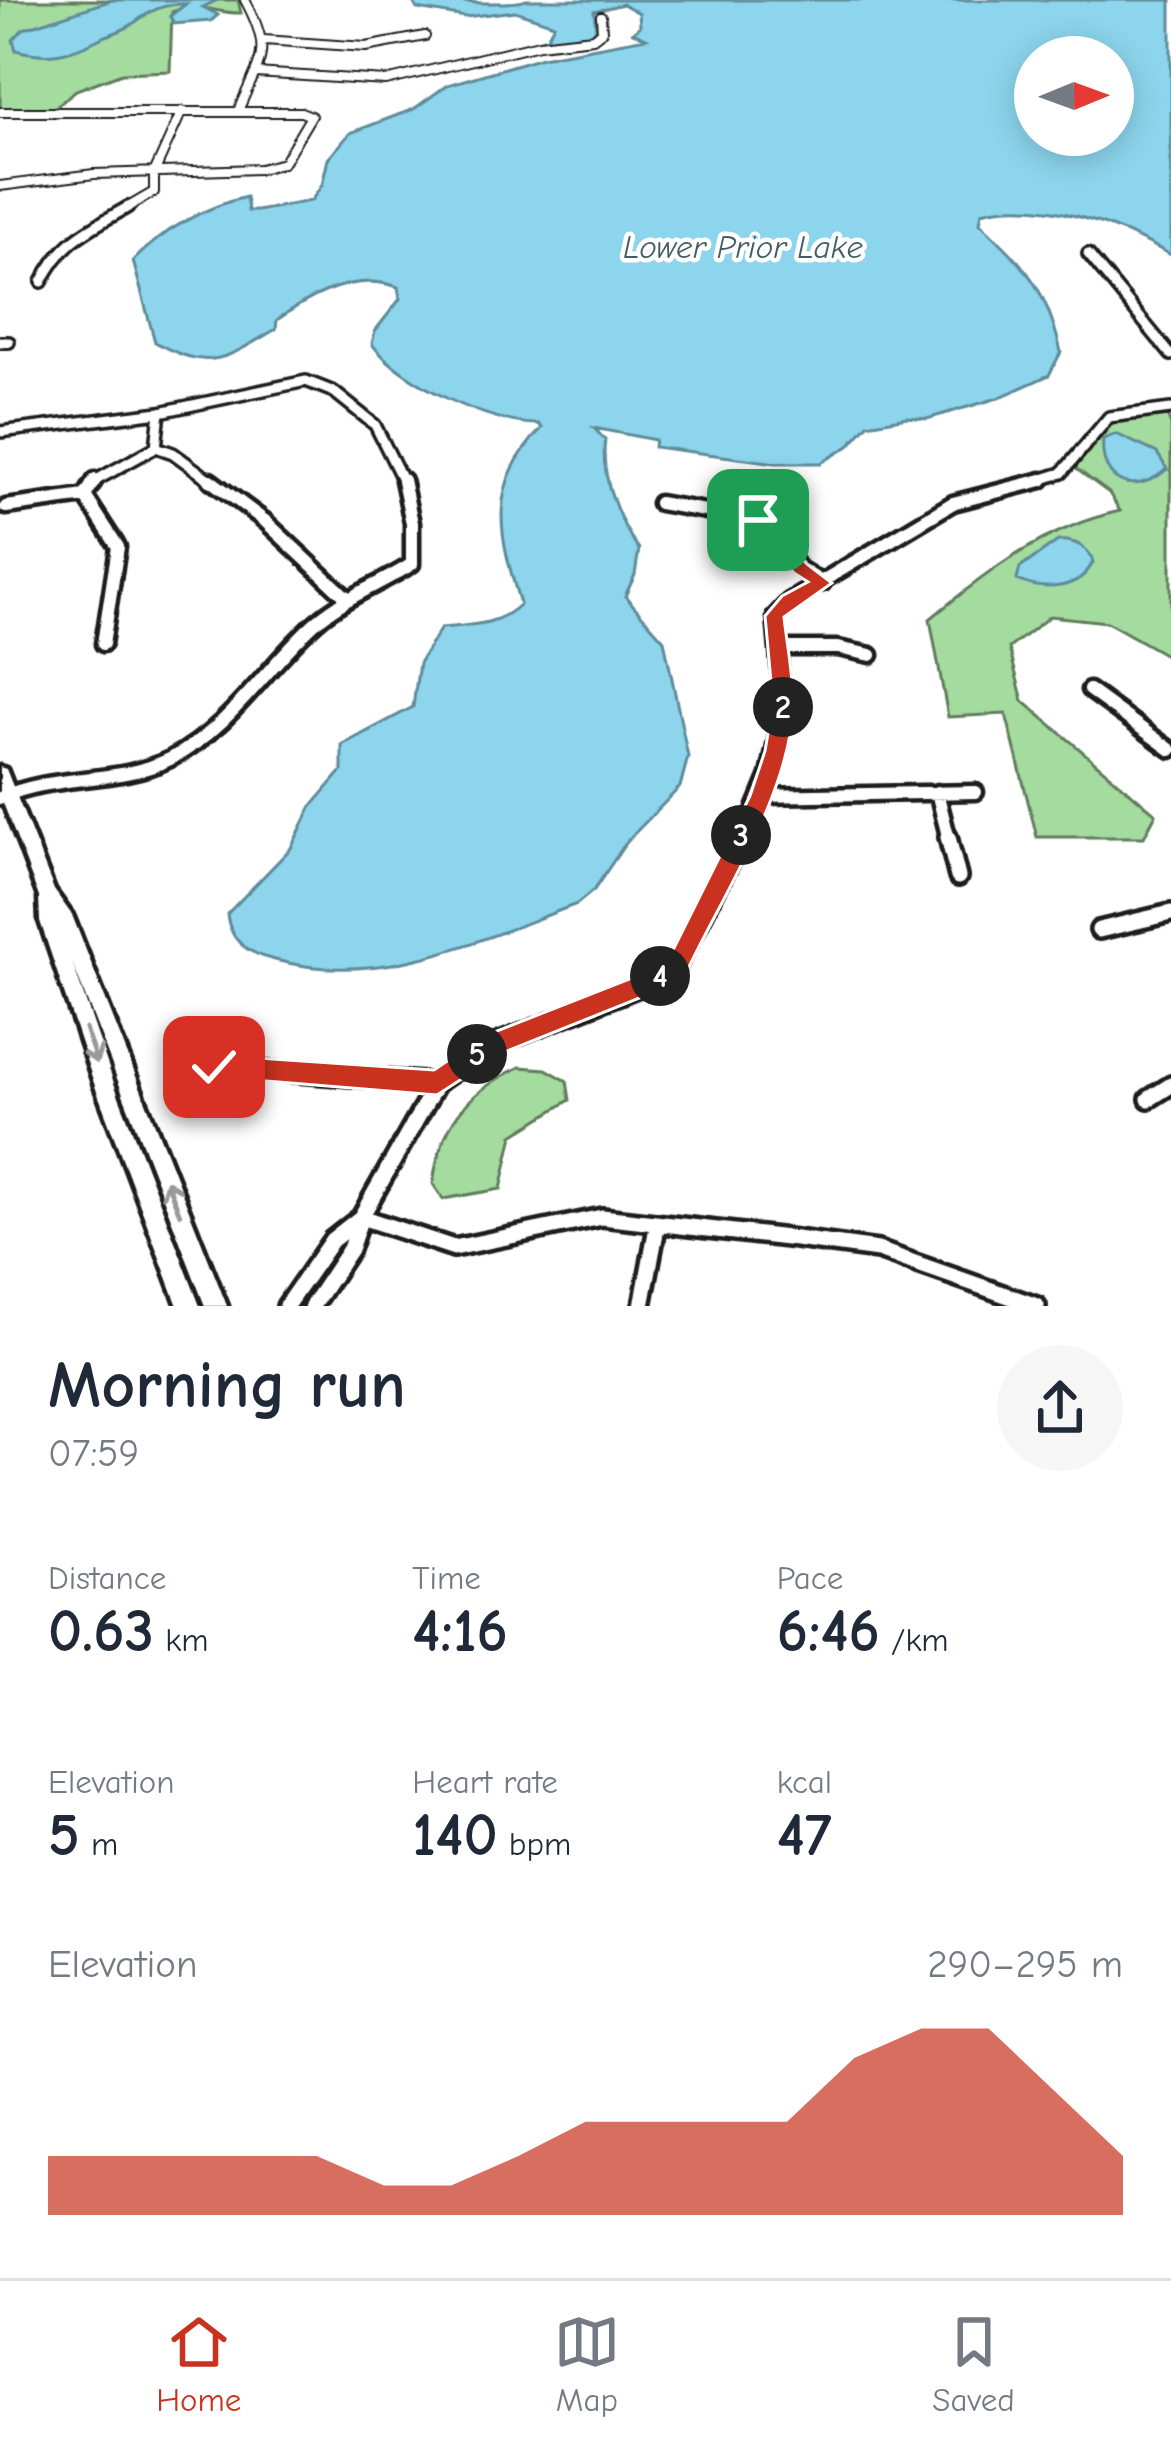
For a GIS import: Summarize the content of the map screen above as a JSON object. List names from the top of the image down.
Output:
{
  "water": ["Lower Prior Lake"],
  "north": "right",
  "page": {
    "pins": [
      "2",
      "3",
      "4",
      "5"
    ],
    "heading": ["Morning run", "07:59"],
    "stats": [
      ["Distance", "0.63 km"],
      ["Time", "4:16"],
      ["Pace", "6:46 /km"],
      ["Elevation", "5 m"],
      ["Heart rate", "140 bpm"],
      ["kcal", "47"]
    ],
    "chart": ["Elevation", "290–295 m"],
    "tabs": ["Home", "Map", "Saved"]
  }
}
